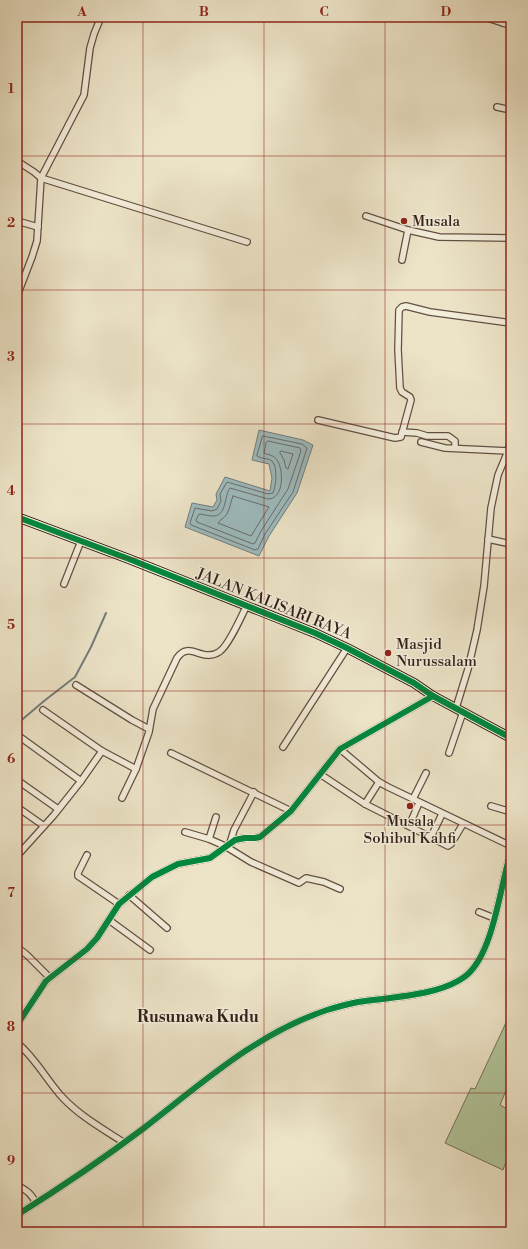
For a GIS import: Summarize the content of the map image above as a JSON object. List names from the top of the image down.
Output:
{
  "streets": {
    "street": ["JALAN KALISARI RAYA"]
  },
  "districts": ["Rusunawa Kudu"],
  "places": ["Musala", "Masjid Nurussalam", "Musala Sohibul Kahfi"],
  "grid": {
    "columns": [
      "A",
      "B",
      "C",
      "D"
    ],
    "rows": [
      "1",
      "2",
      "3",
      "4",
      "5",
      "6",
      "7",
      "8",
      "9"
    ]
  }
}
